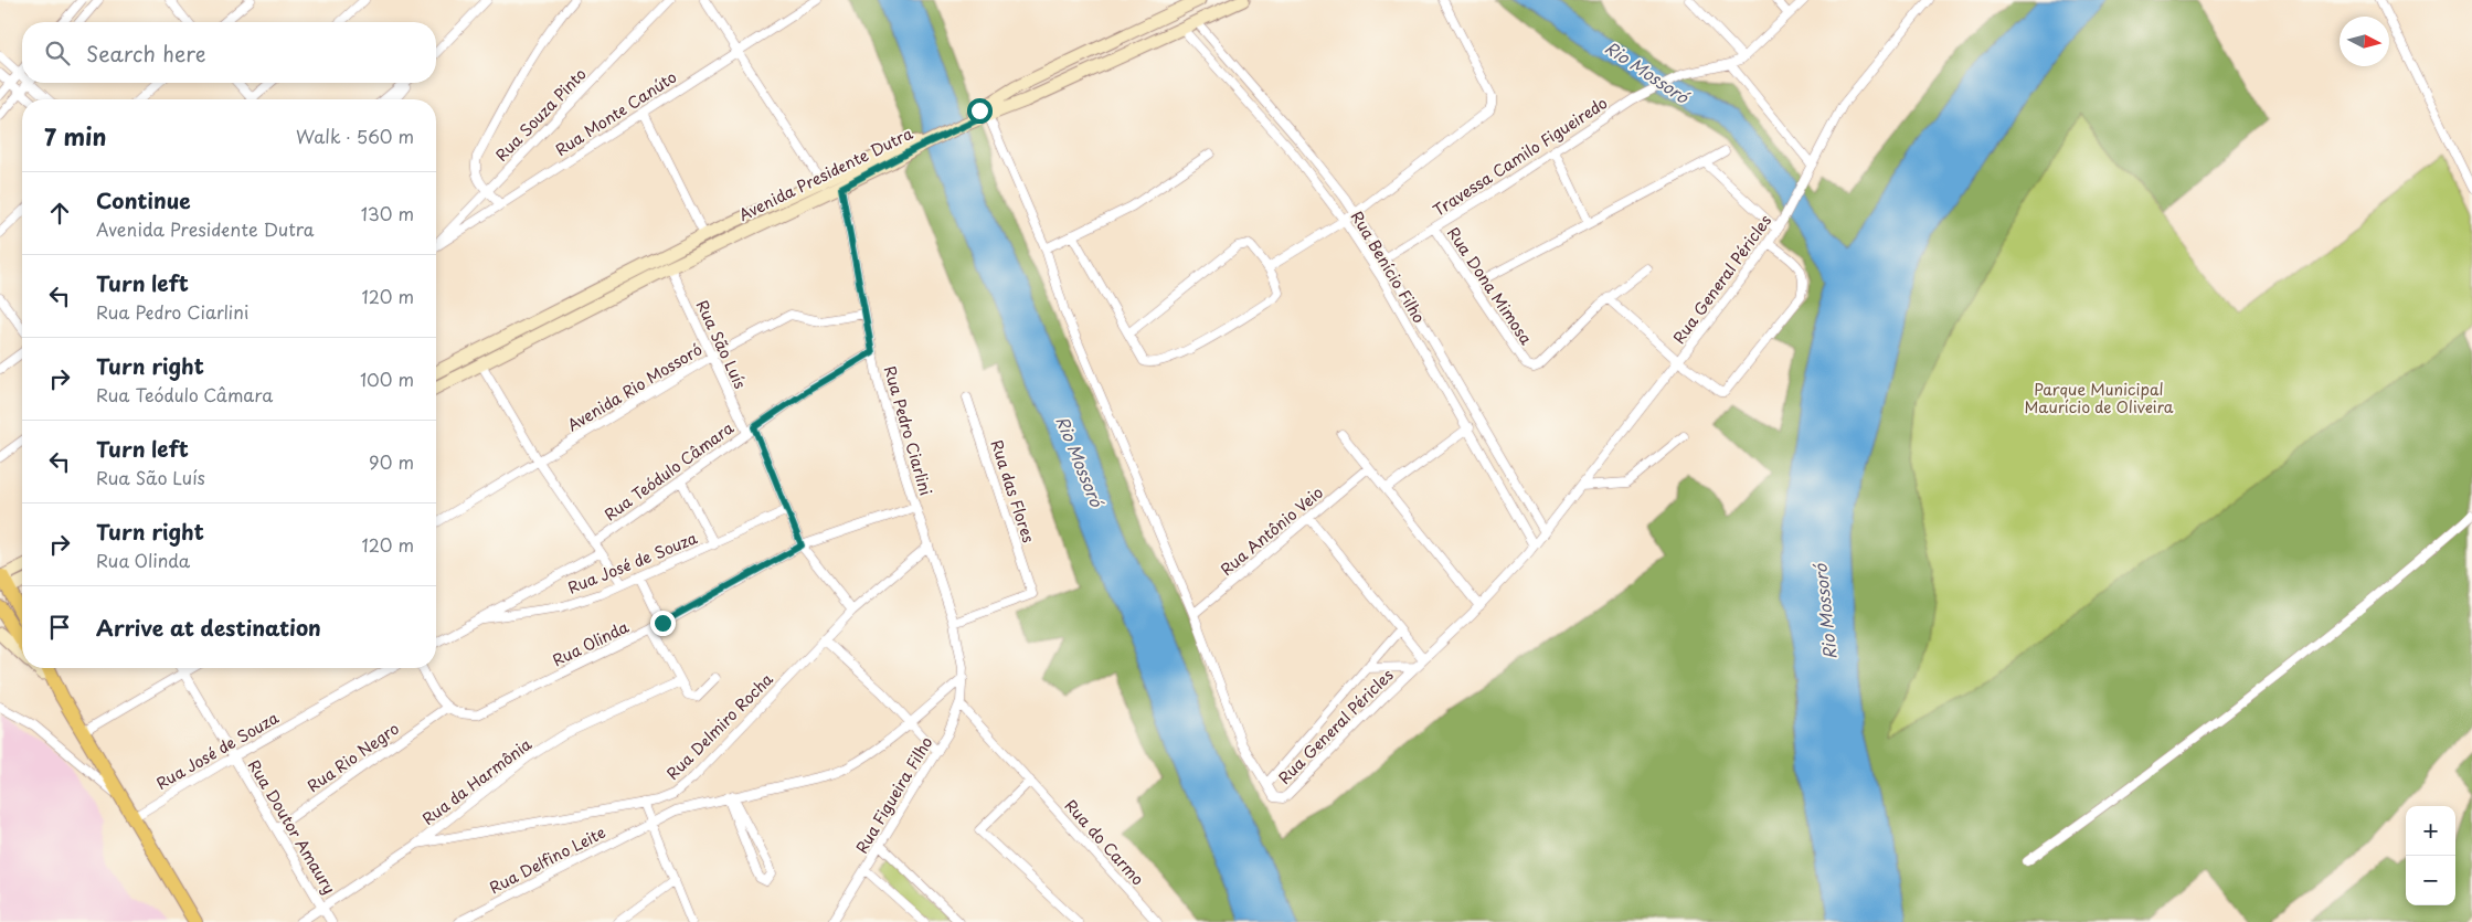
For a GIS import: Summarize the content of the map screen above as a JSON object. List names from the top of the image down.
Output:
{
  "streets": {
    "main road": ["Avenida Presidente Dutra"],
    "street": [
      "Rua Monte Canúto",
      "Rua Souza Pinto",
      "Travessa Camilo Figueiredo",
      "Rua Benício Filho",
      "Rua General Péricles",
      "Rua Dona Mimosa",
      "Rua São Luís",
      "Avenida Rio Mossoró",
      "Rua Pedro Ciarlini",
      "Rua Teódulo Câmara",
      "Rua das Flores",
      "Rua Antônio Veio",
      "Rua José de Souza",
      "Rua Olinda",
      "Rua Delmiro Rocha",
      "Rua Rio Negro",
      "Rua da Harmônia",
      "Rua Figueira Filho",
      "Rua Doutor Amaury",
      "Rua do Carmo",
      "Rua Delfino Leite"
    ]
  },
  "crossings": [
    ["Travessa Camilo Figueiredo", "Rua Benício Filho"],
    ["Travessa Camilo Figueiredo", "Rua Dona Mimosa"],
    ["Avenida Presidente Dutra", "Rua Benício Filho"],
    ["Avenida Presidente Dutra", "Rua São Luís"],
    ["Avenida Presidente Dutra", "Rua Pedro Ciarlini"],
    ["Rua Benício Filho", "Rua General Péricles"],
    ["Rua São Luís", "Avenida Rio Mossoró"],
    ["Rua São Luís", "Rua Teódulo Câmara"],
    ["Rua São Luís", "Rua José de Souza"],
    ["Rua São Luís", "Rua Olinda"],
    ["Rua São Luís", "Rua Delmiro Rocha"],
    ["Avenida Rio Mossoró", "Rua Pedro Ciarlini"],
    ["Rua Pedro Ciarlini", "Rua Teódulo Câmara"],
    ["Rua Pedro Ciarlini", "Rua das Flores"],
    ["Rua Pedro Ciarlini", "Rua Olinda"],
    ["Rua Pedro Ciarlini", "Rua Delmiro Rocha"],
    ["Rua Pedro Ciarlini", "Rua Figueira Filho"],
    ["Rua Pedro Ciarlini", "Rua Delfino Leite"],
    ["Rua José de Souza", "Rua Doutor Amaury"],
    ["Rua Olinda", "Rua Rio Negro"],
    ["Rua Delmiro Rocha", "Rua da Harmônia"],
    ["Rua Rio Negro", "Rua Doutor Amaury"],
    ["Rua da Harmônia", "Rua Doutor Amaury"],
    ["Rua Figueira Filho", "Rua do Carmo"],
    ["Rua Figueira Filho", "Rua Delfino Leite"]
  ],
  "water": ["Rio Mossoró"],
  "parks": ["Parque Municipal Maurício de Oliveira"],
  "north": "right",
  "page": {
    "search": "Search here",
    "heading": ["7 min", "Walk · 560 m"],
    "list": [
      ["Continue", "Avenida Presidente Dutra", "130 m"],
      ["Turn left", "Rua Pedro Ciarlini", "120 m"],
      ["Turn right", "Rua Teódulo Câmara", "100 m"],
      ["Turn left", "Rua São Luís", "90 m"],
      ["Turn right", "Rua Olinda", "120 m"],
      "Arrive at destination"
    ],
    "map_buttons": ["+", "−"]
  }
}
